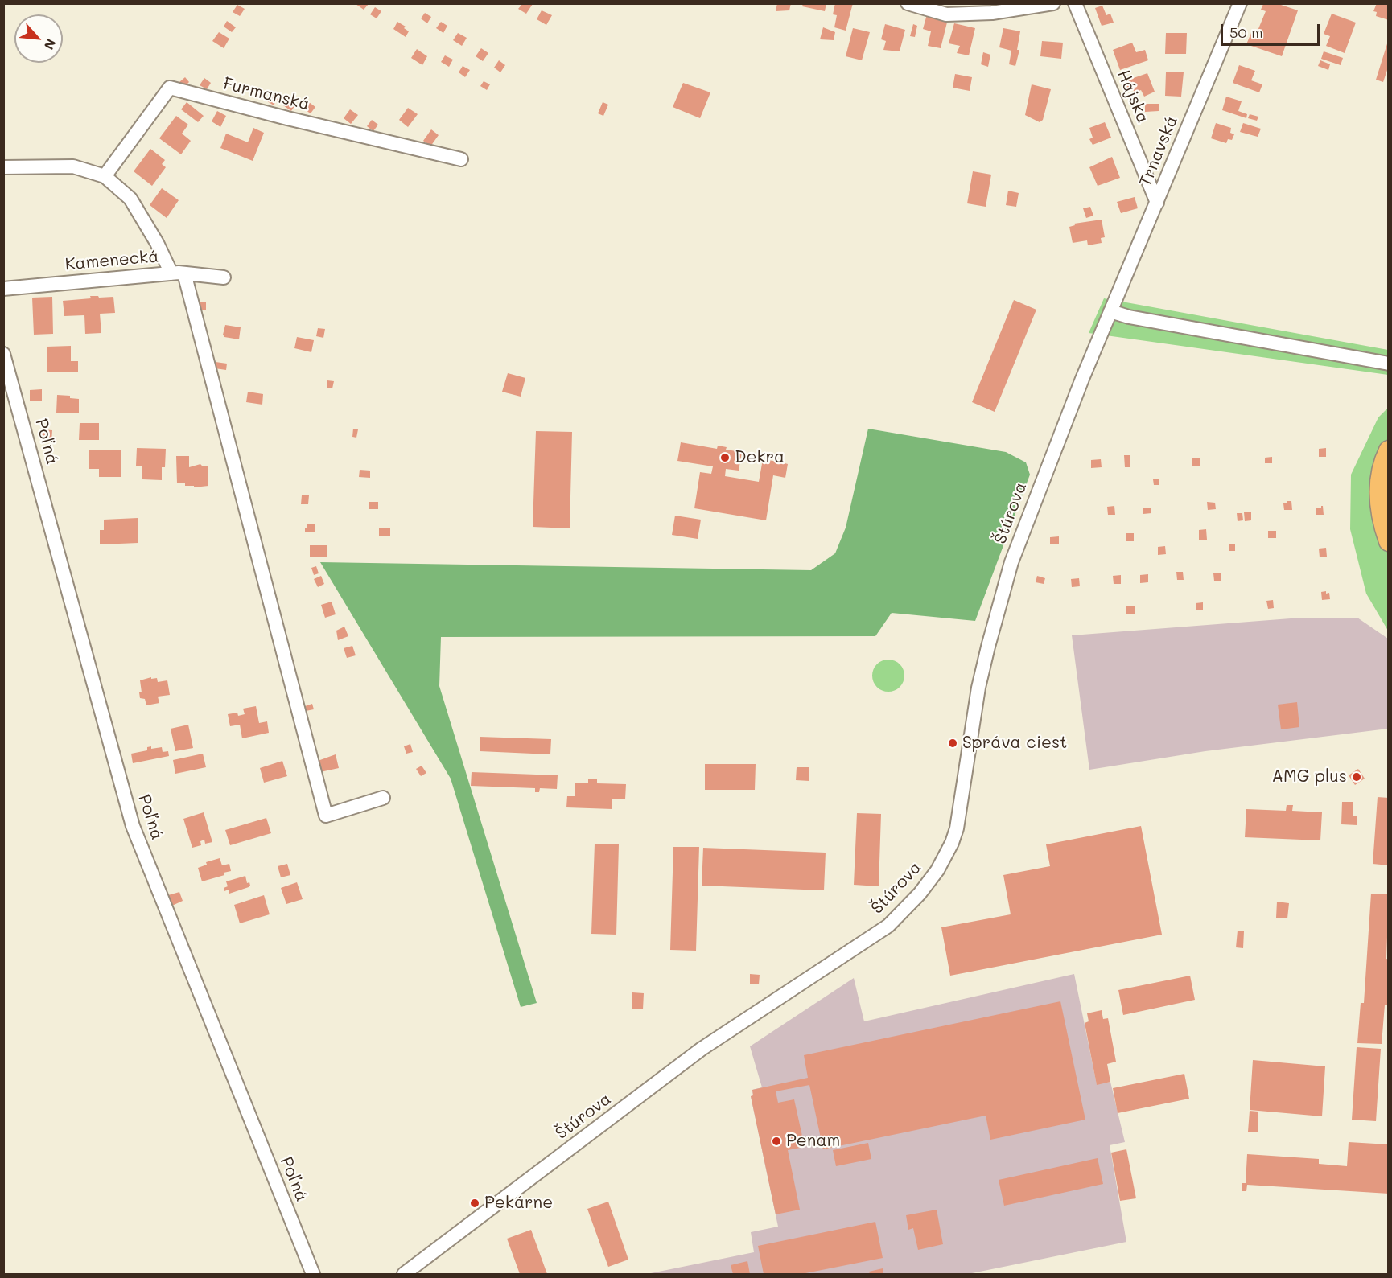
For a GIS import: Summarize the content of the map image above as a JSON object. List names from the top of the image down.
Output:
{
  "streets": {
    "street": [
      "Furmanská",
      "Hájska",
      "Trnavská",
      "Kamenecká",
      "Poľná",
      "Štúrova"
    ]
  },
  "crossings": [
    ["Hájska", "Trnavská"],
    ["Trnavská", "Štúrova"]
  ],
  "places": [
    "Dekra",
    "Správa ciest",
    "AMG plus",
    "Penam",
    "Pekárne"
  ],
  "scale_bar": "50 m",
  "north": "bottom right"
}
